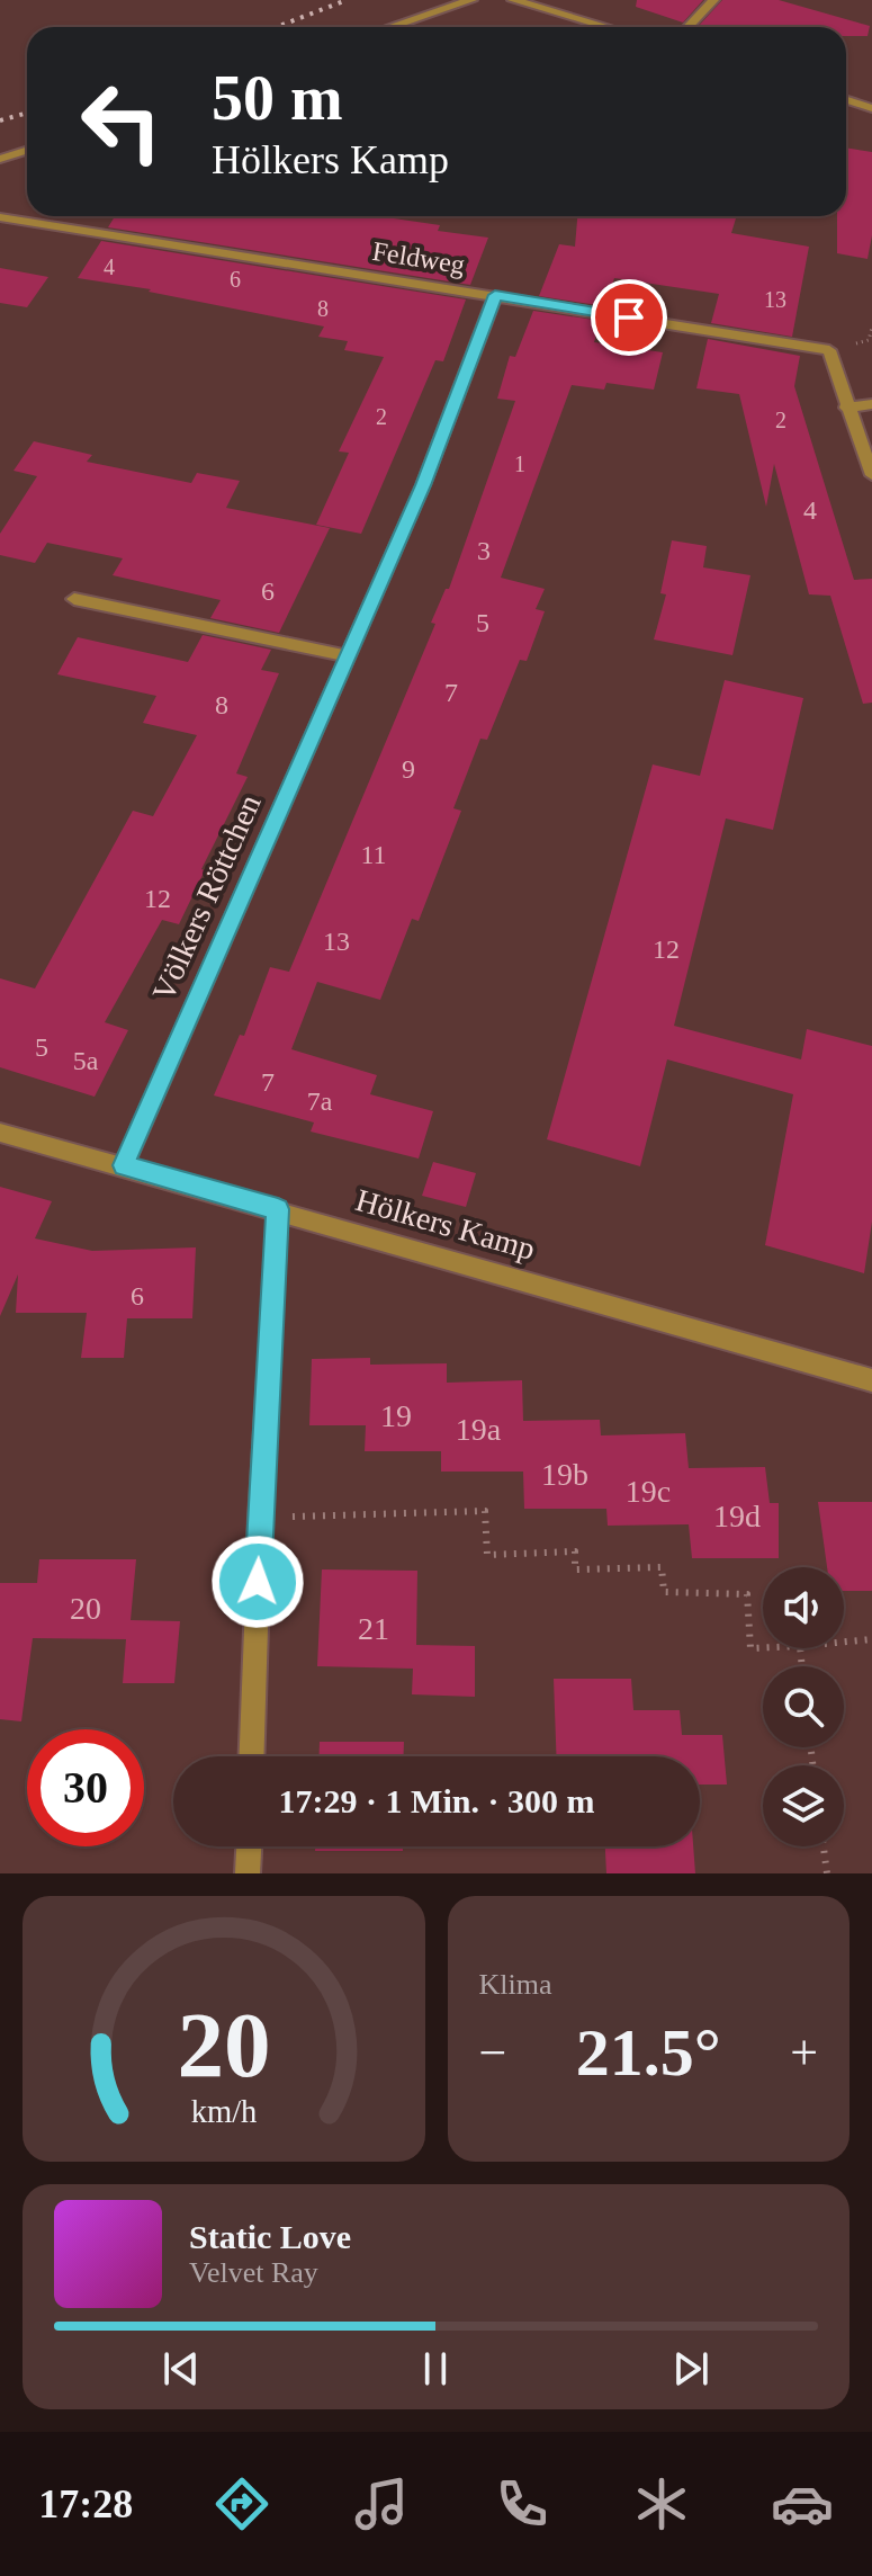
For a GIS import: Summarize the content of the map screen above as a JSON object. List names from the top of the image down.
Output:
{
  "streets": {
    "street": ["Feldweg", "Völkers Röttchen", "Hölkers Kamp"]
  },
  "crossings": [
    ["Feldweg", "Völkers Röttchen"],
    ["Völkers Röttchen", "Hölkers Kamp"]
  ],
  "house_numbers": [
    "4",
    "6",
    "13",
    "8",
    "2",
    "2",
    "1",
    "4",
    "3",
    "6",
    "5",
    "7",
    "8",
    "9",
    "11",
    "12",
    "13",
    "12",
    "5",
    "5a",
    "7",
    "7a",
    "6",
    "19",
    "19a",
    "19b",
    "19c",
    "19d",
    "20",
    "21"
  ],
  "page": {
    "turn": ["50 m", "Hölkers Kamp"],
    "limit": "30",
    "trip": "17:29 · 1 Min. · 300 m",
    "tile": "Klima",
    "heat": ["−", "21.5°", "+"],
    "song": ["Static Love", "Velvet Ray"],
    "tabs": "17:28",
    "gauge": ["20", "km/h"]
  }
}
